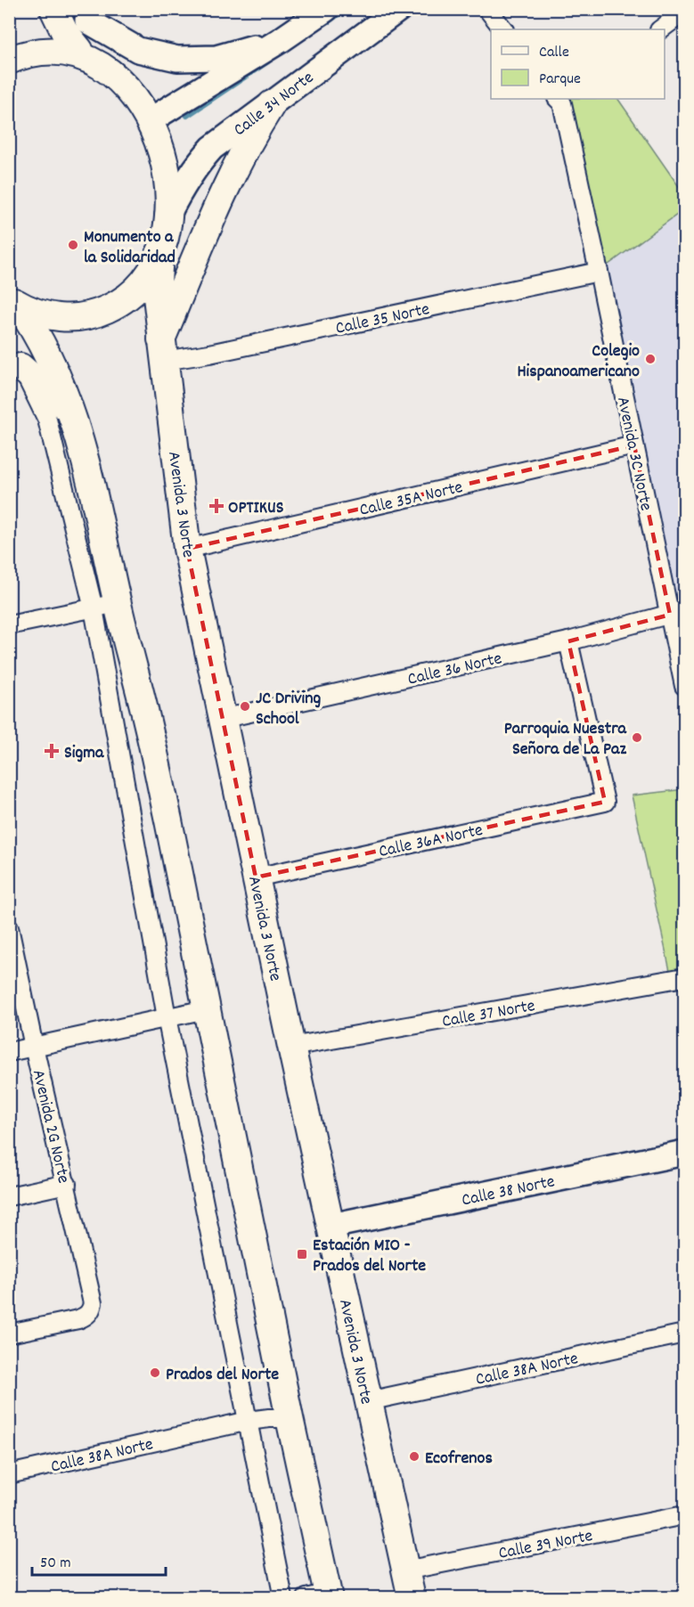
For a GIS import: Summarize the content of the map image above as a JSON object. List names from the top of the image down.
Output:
{
  "streets": {
    "main road": ["Avenida 3 Norte"],
    "street": [
      "Calle 34 Norte",
      "Calle 35 Norte",
      "Avenida 3C Norte",
      "Calle 35A Norte",
      "Calle 36 Norte",
      "Calle 36A Norte",
      "Calle 37 Norte",
      "Avenida 2G Norte",
      "Calle 38 Norte",
      "Calle 38A Norte",
      "Calle 39 Norte"
    ]
  },
  "crossings": [
    ["Calle 35 Norte", "Avenida 3C Norte"],
    ["Calle 35 Norte", "Avenida 3 Norte"],
    ["Avenida 3C Norte", "Calle 35A Norte"],
    ["Avenida 3C Norte", "Calle 36 Norte"],
    ["Calle 35A Norte", "Avenida 3 Norte"],
    ["Avenida 3 Norte", "Calle 36 Norte"],
    ["Avenida 3 Norte", "Calle 36A Norte"],
    ["Avenida 3 Norte", "Calle 37 Norte"],
    ["Avenida 3 Norte", "Calle 38 Norte"],
    ["Avenida 3 Norte", "Calle 38A Norte"],
    ["Avenida 3 Norte", "Calle 39 Norte"],
    ["Calle 36 Norte", "Calle 36A Norte"]
  ],
  "places": {
    "other": [
      "Monumento a la Solidaridad",
      "Colegio Hispanoamericano",
      "JC Driving School",
      "Parroquia Nuestra Señora de La Paz",
      "Prados del Norte",
      "Ecofrenos"
    ],
    "health": ["OPTIKUS", "Sigma"],
    "transit": ["Estación MIO - Prados del Norte"]
  },
  "legend": ["Calle", "Parque"],
  "scale_bar": "50 m"
}
